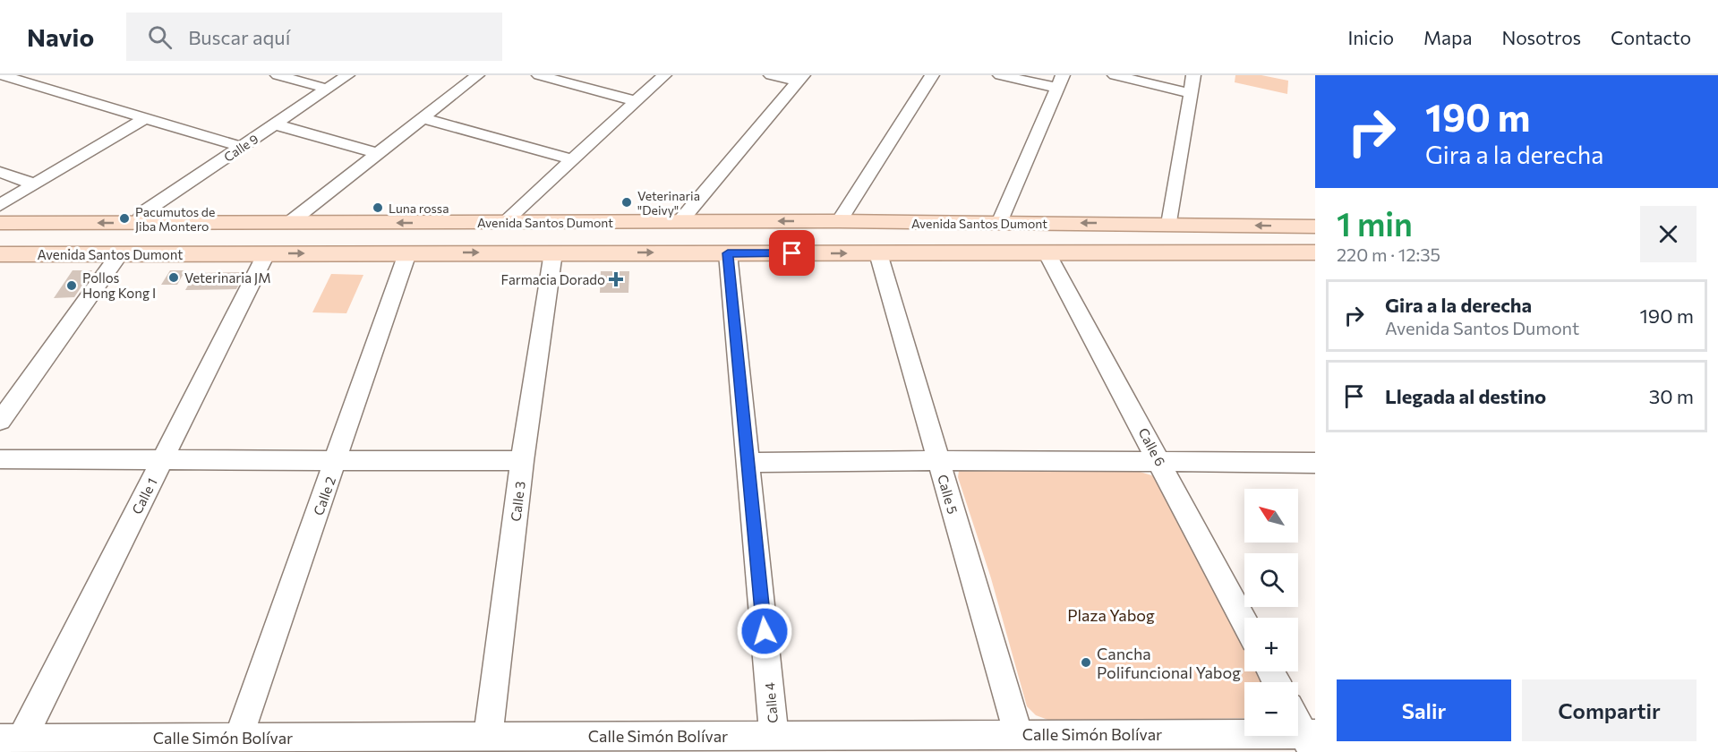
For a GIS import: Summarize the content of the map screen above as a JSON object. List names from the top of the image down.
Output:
{
  "streets": {
    "main road": ["Avenida Santos Dumont"],
    "street": [
      "Calle 9",
      "Calle 6",
      "Calle 5",
      "Calle 1",
      "Calle 2",
      "Calle 3",
      "Calle 4",
      "Calle Simón Bolívar"
    ]
  },
  "crossings": [
    ["Calle 9", "Avenida Santos Dumont"],
    ["Avenida Santos Dumont", "Calle 6"],
    ["Avenida Santos Dumont", "Calle 5"],
    ["Avenida Santos Dumont", "Calle 1"],
    ["Avenida Santos Dumont", "Calle 2"],
    ["Avenida Santos Dumont", "Calle 3"],
    ["Avenida Santos Dumont", "Calle 4"],
    ["Calle 5", "Calle Simón Bolívar"],
    ["Calle 1", "Calle Simón Bolívar"],
    ["Calle 2", "Calle Simón Bolívar"],
    ["Calle 3", "Calle Simón Bolívar"],
    ["Calle 4", "Calle Simón Bolívar"]
  ],
  "parks": ["Plaza Yabog"],
  "places": {
    "other": [
      "Veterinaria \"Deivy\"",
      "Luna rossa",
      "Pacumutos de Jiba Montero",
      "Veterinaria JM",
      "Pollos Hong Kong I",
      "Cancha Polifuncional Yabog"
    ],
    "health": ["Farmacia Dorado"]
  },
  "north": "top left",
  "page": {
    "header": "Navio",
    "search": "Buscar aquí",
    "nav": [
      "Inicio",
      "Mapa",
      "Nosotros",
      "Contacto"
    ],
    "turn": ["190 m", "Gira a la derecha"],
    "heading": ["1 min", "220 m · 12:35"],
    "list": [
      {
        "name": "Gira a la derecha",
        "note": "Avenida Santos Dumont",
        "value": "190 m"
      },
      {
        "name": "Llegada al destino",
        "value": "30 m"
      }
    ],
    "map_buttons": ["+", "−"],
    "buttons": ["Salir", "Compartir"]
  }
}
